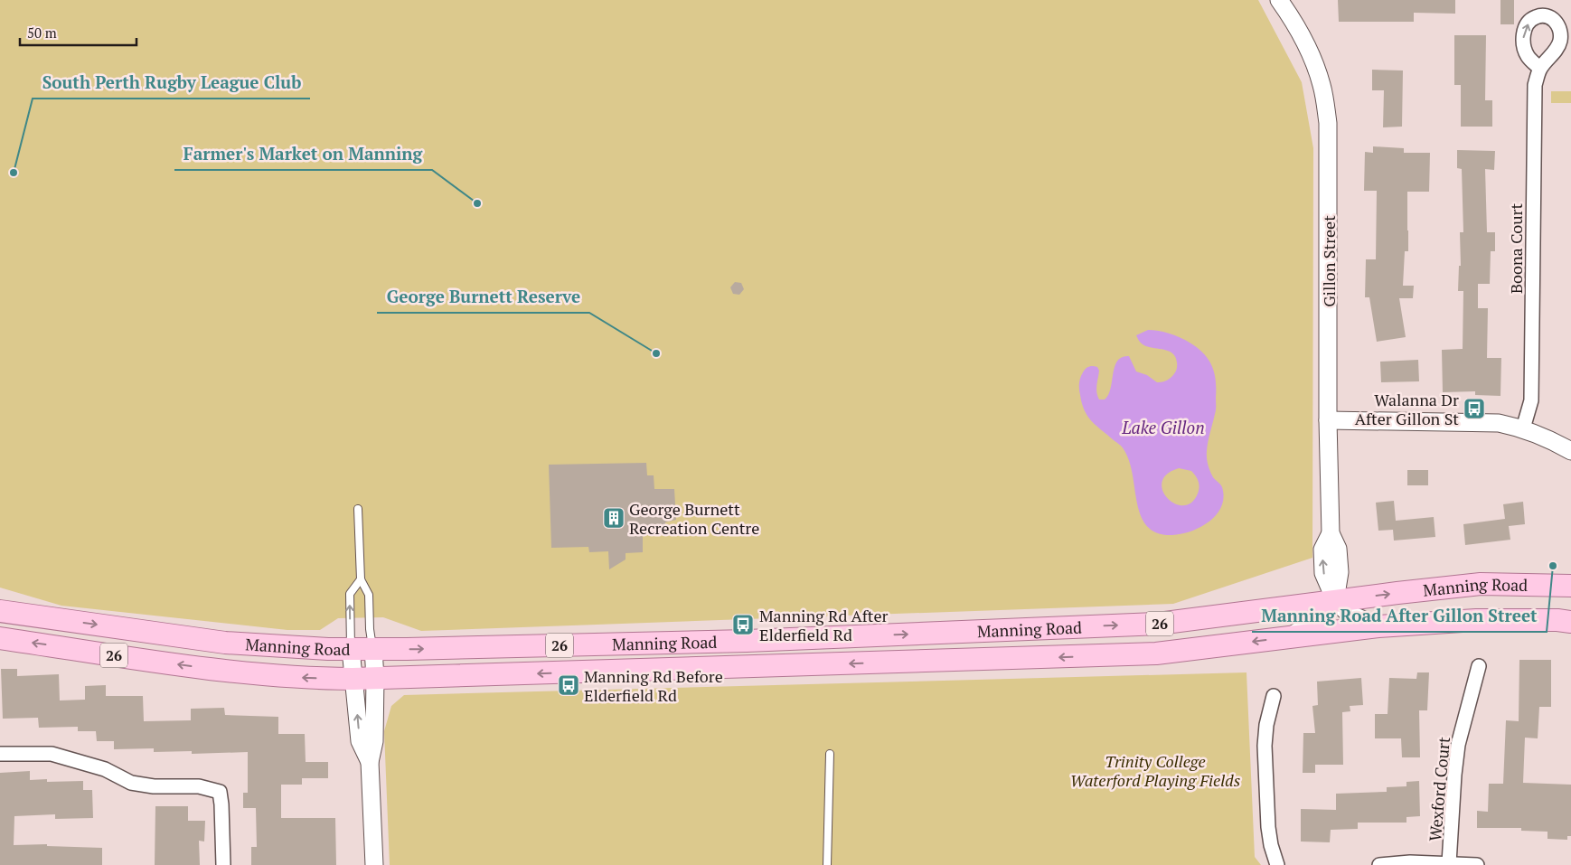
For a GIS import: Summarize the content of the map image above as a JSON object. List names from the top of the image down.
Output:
{
  "streets": {
    "main road": ["Manning Road", "26"],
    "street": ["Boona Court", "Gillon Street", "Wexford Court"]
  },
  "crossings": [
    ["Gillon Street", "Manning Road"]
  ],
  "water": ["Lake Gillon"],
  "parks": ["Trinity College Waterford Playing Fields"],
  "places": {
    "other": [
      "South Perth Rugby League Club",
      "Farmer's Market on Manning",
      "George Burnett Reserve",
      "Manning Road After Gillon Street"
    ],
    "bus stop": ["Walanna Dr After Gillon St", "Manning Rd After Elderfield Rd", "Manning Rd Before Elderfield Rd"],
    "building": ["George Burnett Recreation Centre"]
  },
  "scale_bar": "50 m"
}
